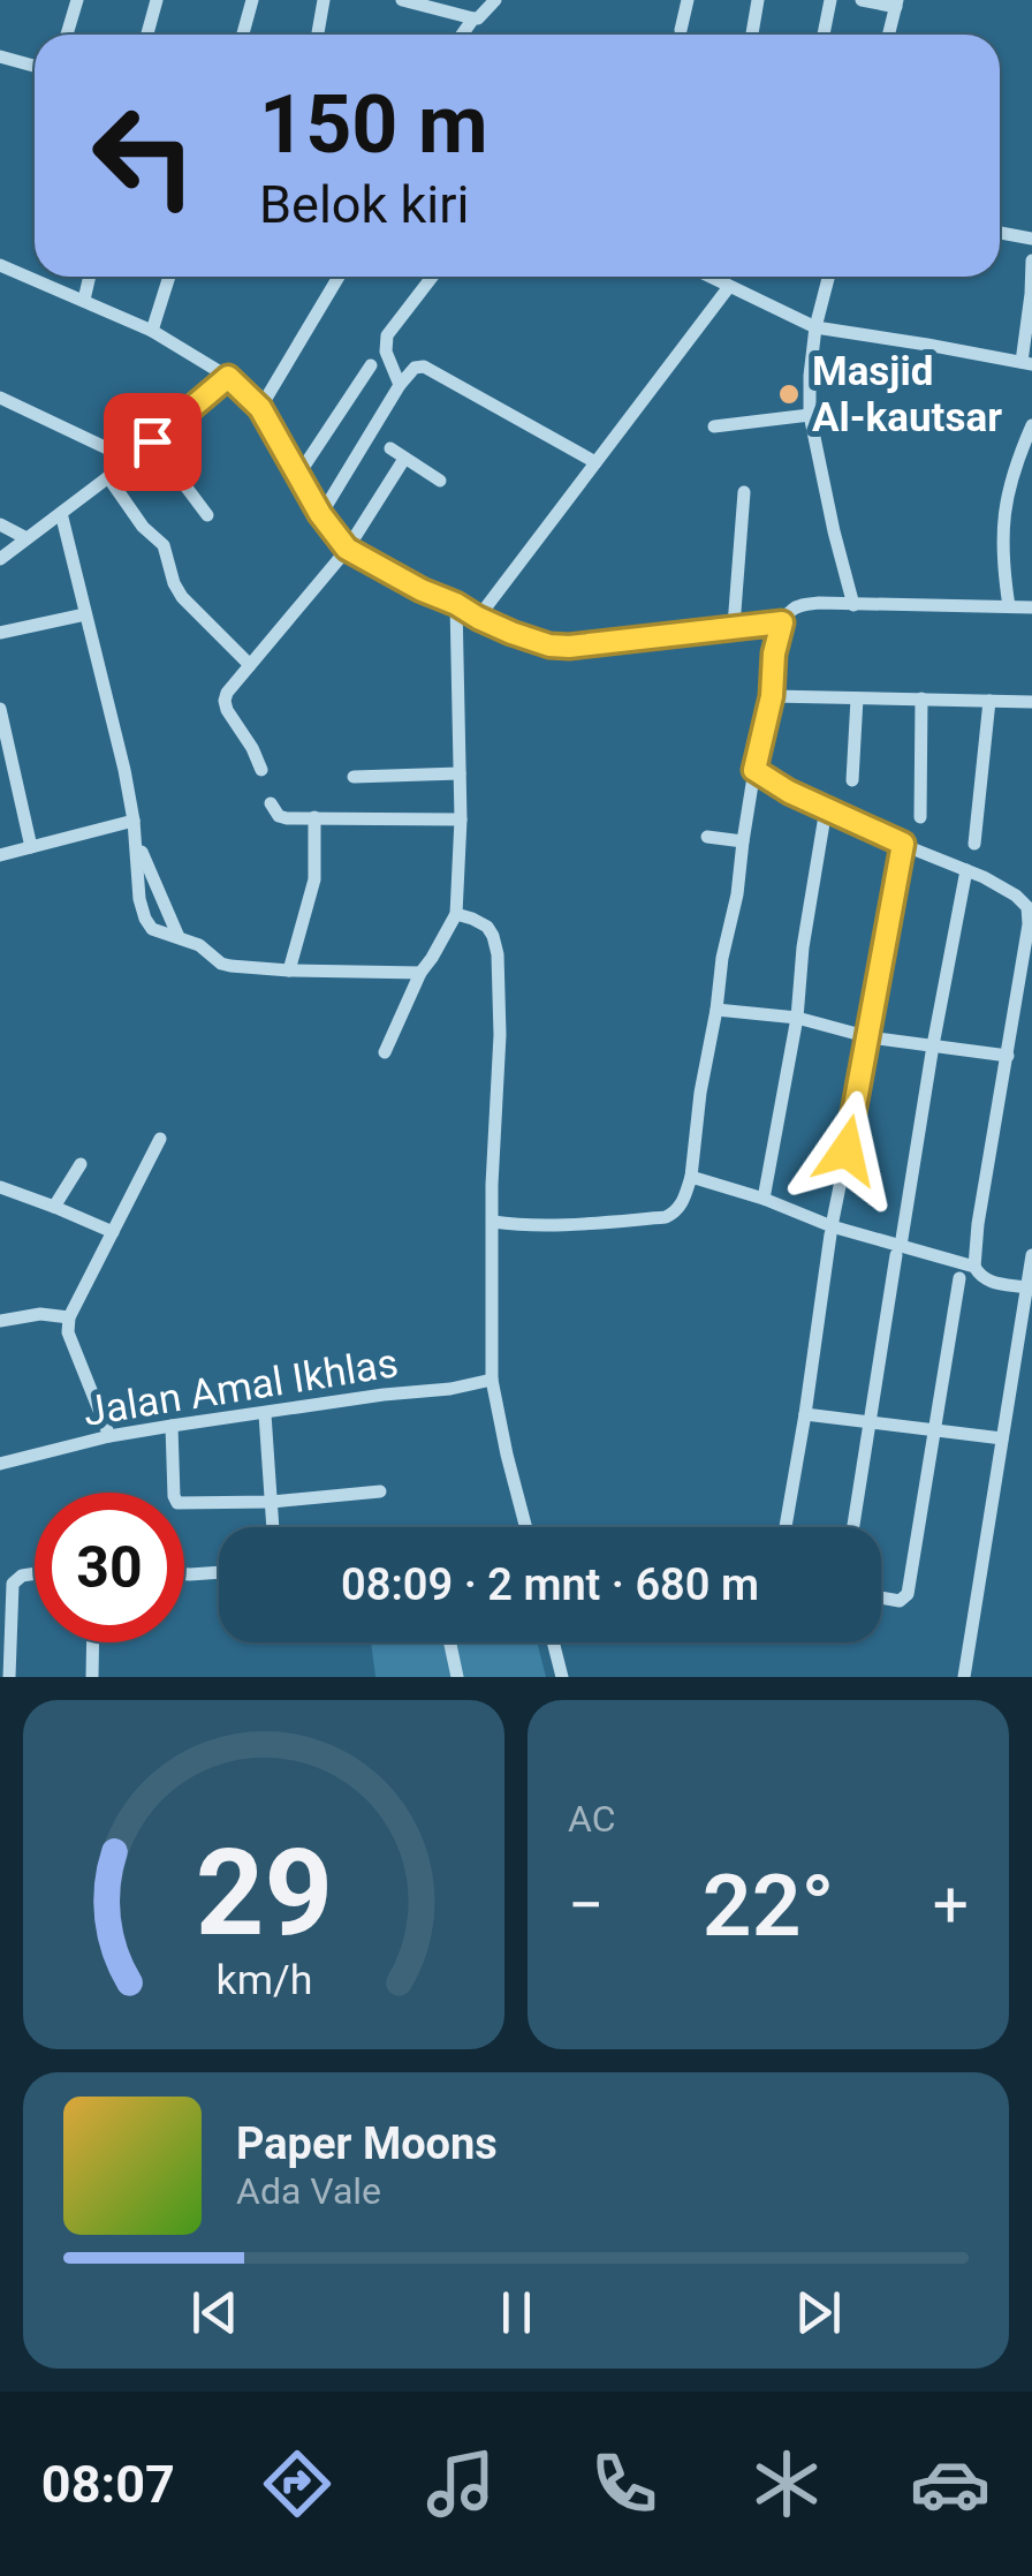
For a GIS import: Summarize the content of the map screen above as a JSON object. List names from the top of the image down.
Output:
{
  "streets": {
    "street": ["Jalan Amal Ikhlas"]
  },
  "places": ["Masjid Al-kautsar"],
  "page": {
    "turn": ["150 m", "Belok kiri"],
    "limit": "30",
    "trip": "08:09 · 2 mnt · 680 m",
    "tile": "AC",
    "heat": ["−", "22°", "+"],
    "song": ["Paper Moons", "Ada Vale"],
    "tabs": "08:07",
    "gauge": ["29", "km/h"]
  }
}
